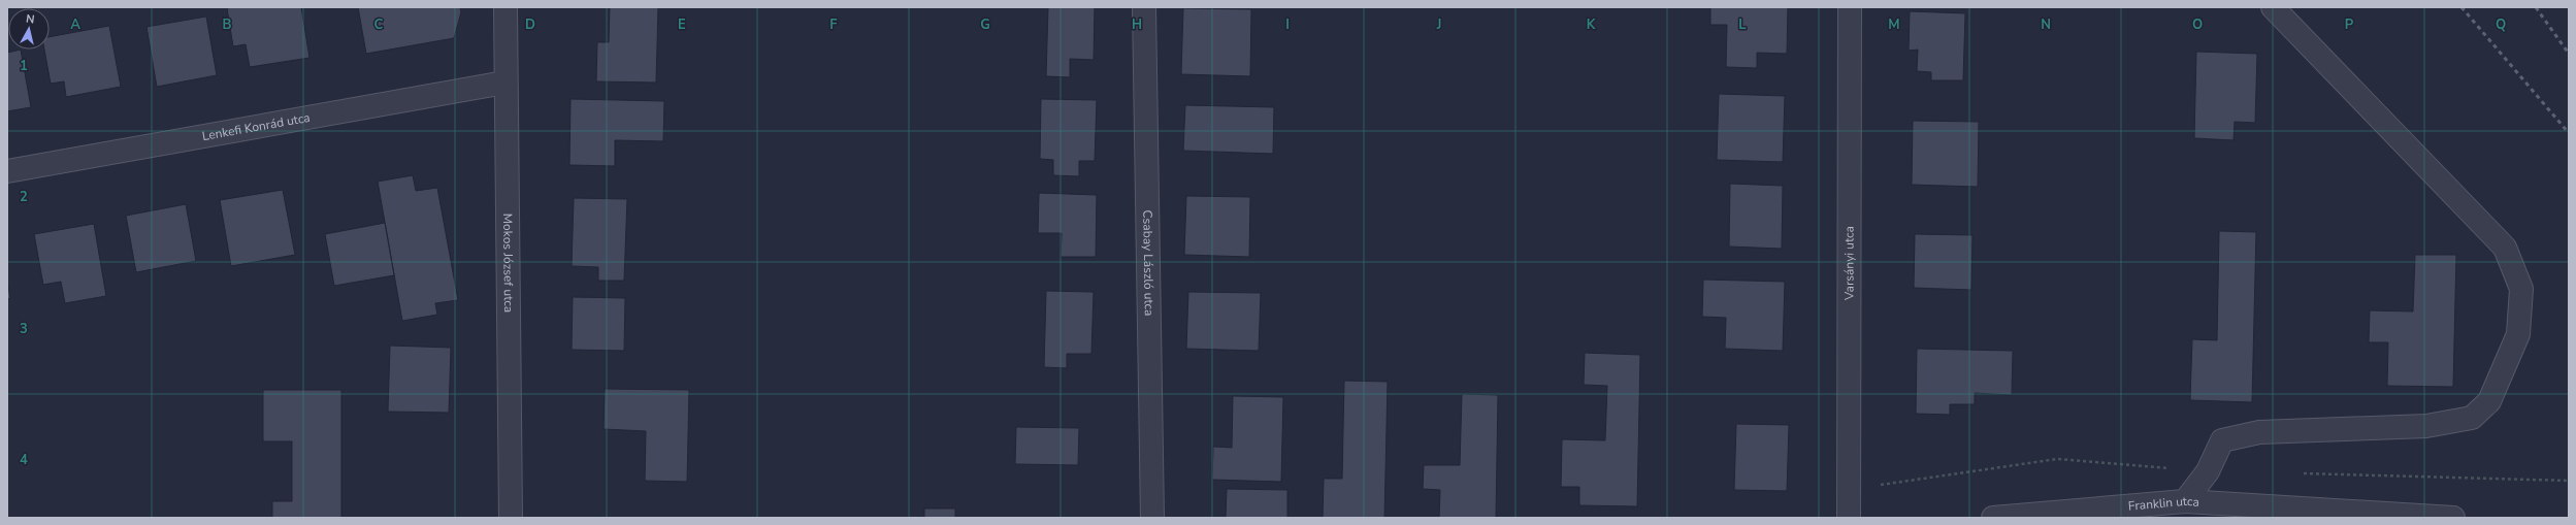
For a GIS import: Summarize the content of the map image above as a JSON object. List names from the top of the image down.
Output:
{
  "streets": {
    "street": [
      "Lenkefi Konrád utca",
      "Mokos József utca",
      "Csabay László utca",
      "Varsányi utca",
      "Franklin utca"
    ]
  },
  "crossings": [
    ["Lenkefi Konrád utca", "Mokos József utca"]
  ],
  "north": "top",
  "grid": {
    "columns": [
      "A",
      "B",
      "C",
      "D",
      "E",
      "F",
      "G",
      "H",
      "I",
      "J",
      "K",
      "L",
      "M",
      "N",
      "O",
      "P",
      "Q"
    ],
    "rows": [
      "1",
      "2",
      "3",
      "4"
    ]
  }
}
